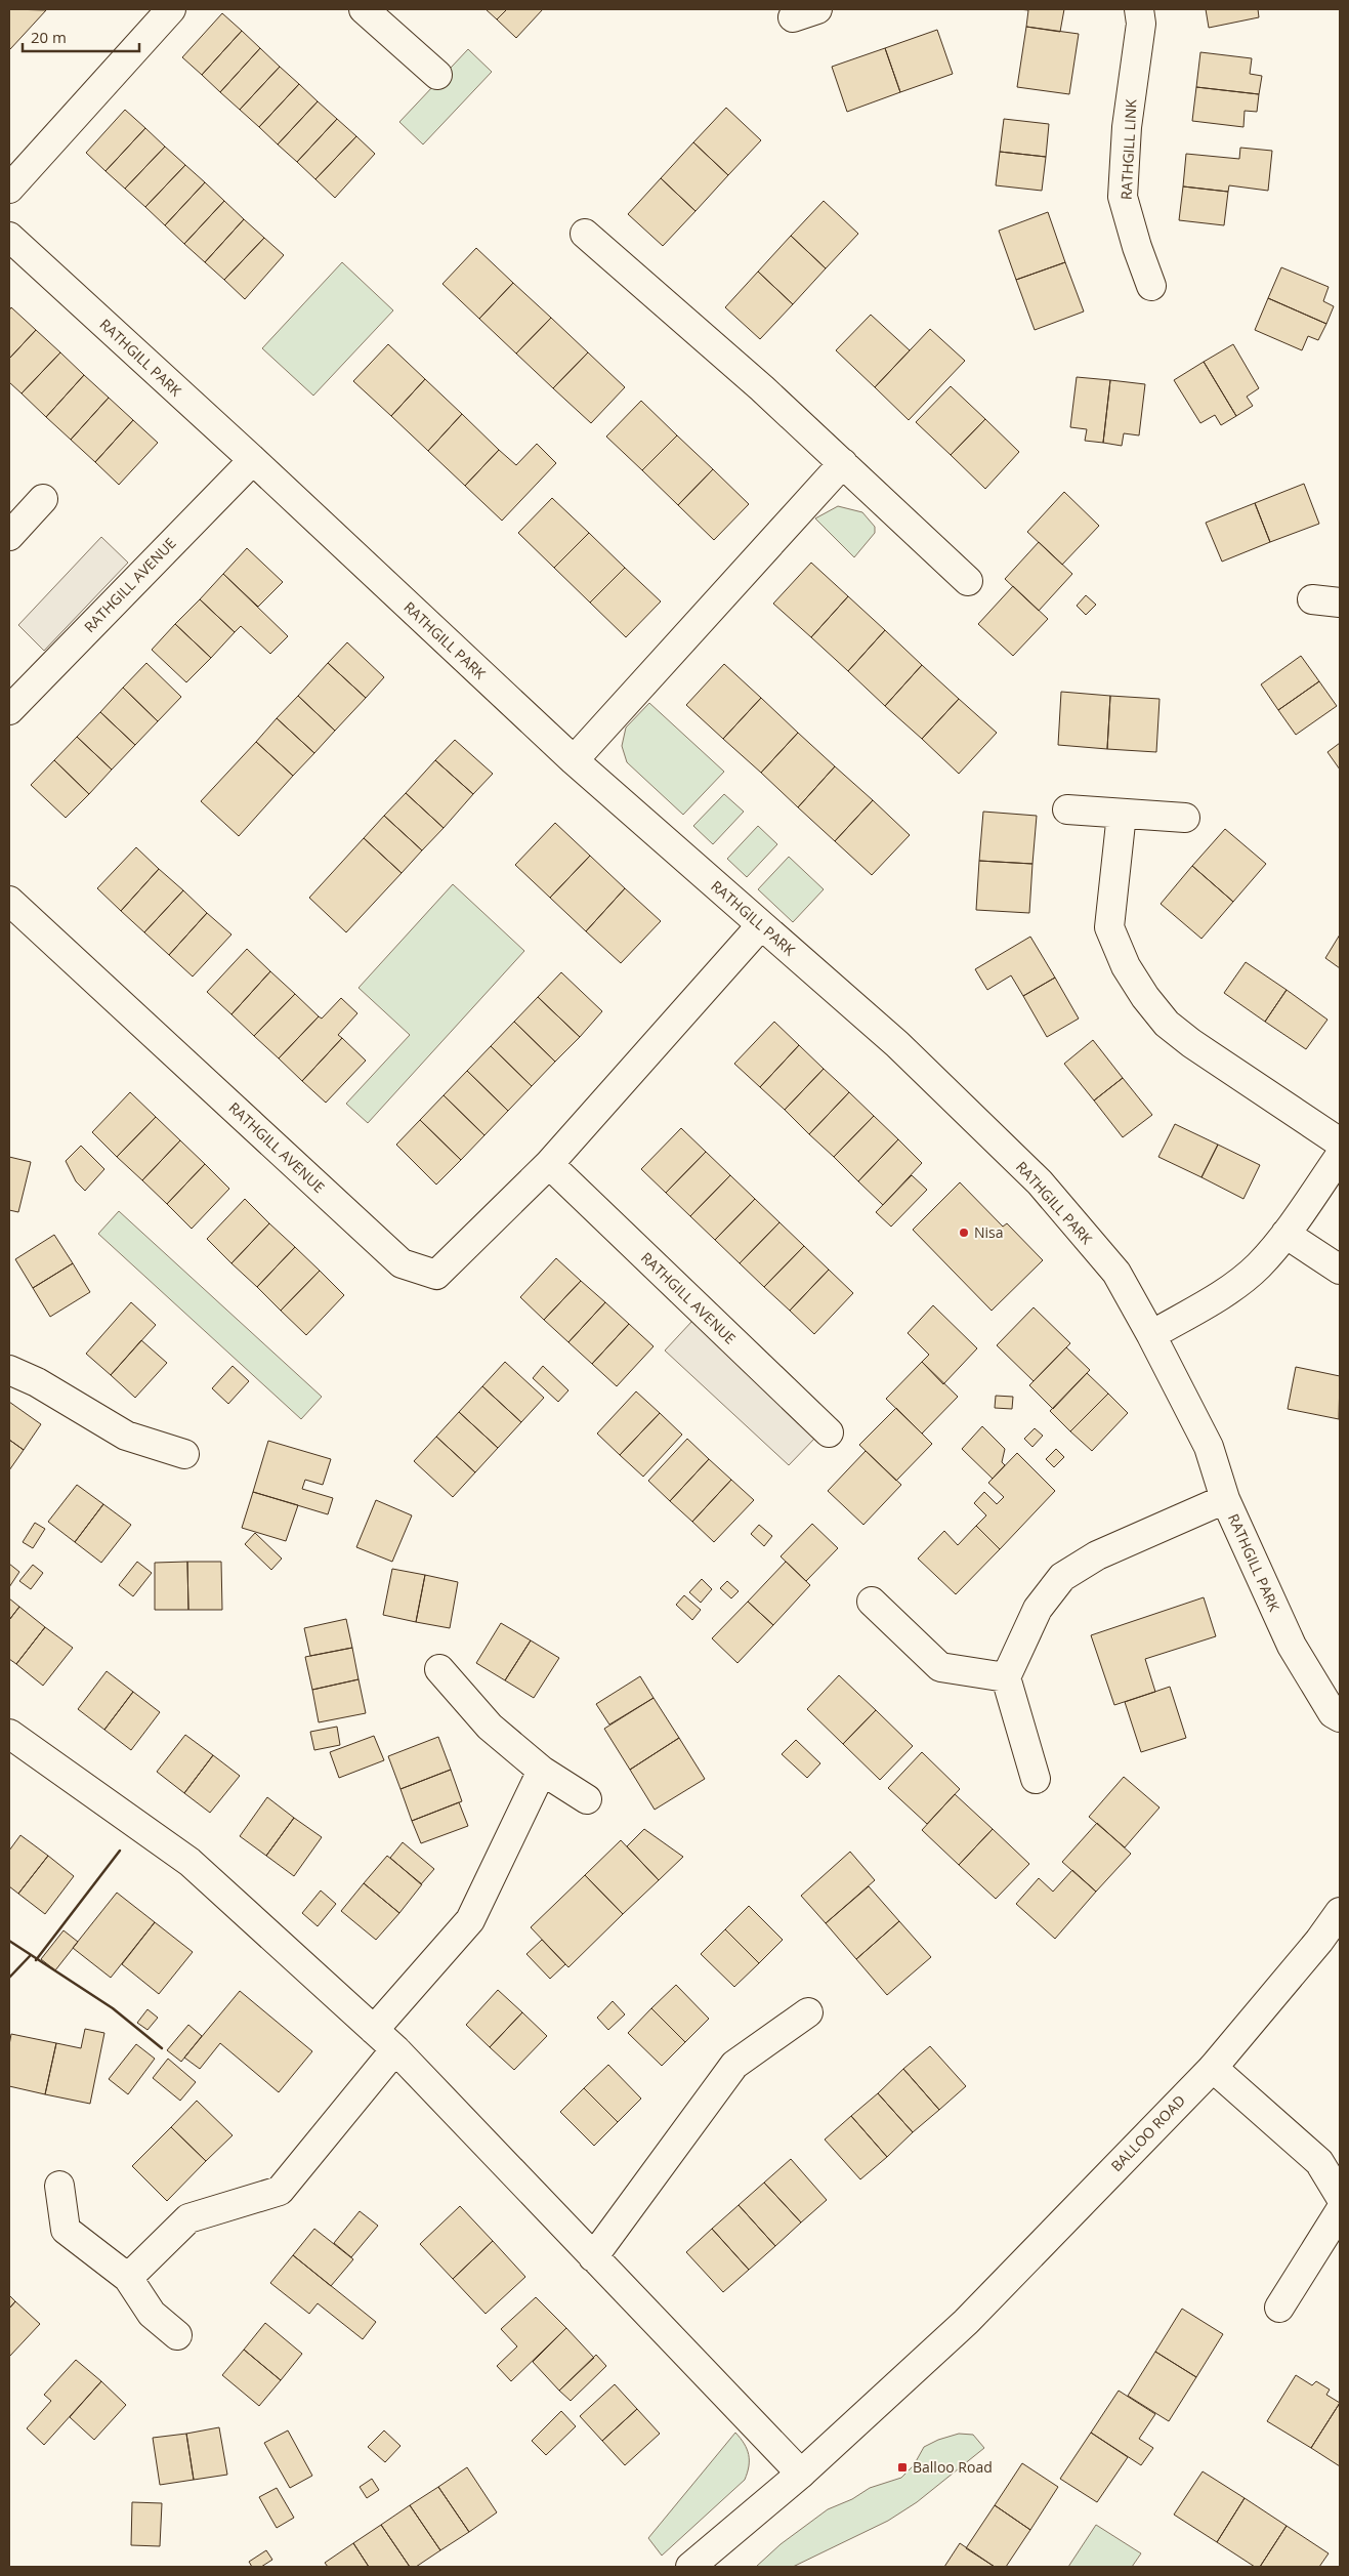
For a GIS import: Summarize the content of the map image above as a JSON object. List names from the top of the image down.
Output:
{
  "streets": {
    "street": [
      "RATHGILL LINK",
      "RATHGILL PARK",
      "RATHGILL AVENUE",
      "BALLOO ROAD"
    ]
  },
  "crossings": [
    ["RATHGILL PARK", "RATHGILL AVENUE"]
  ],
  "places": {
    "other": ["Nisa"],
    "transit": ["Balloo Road"]
  },
  "scale_bar": "20 m"
}
